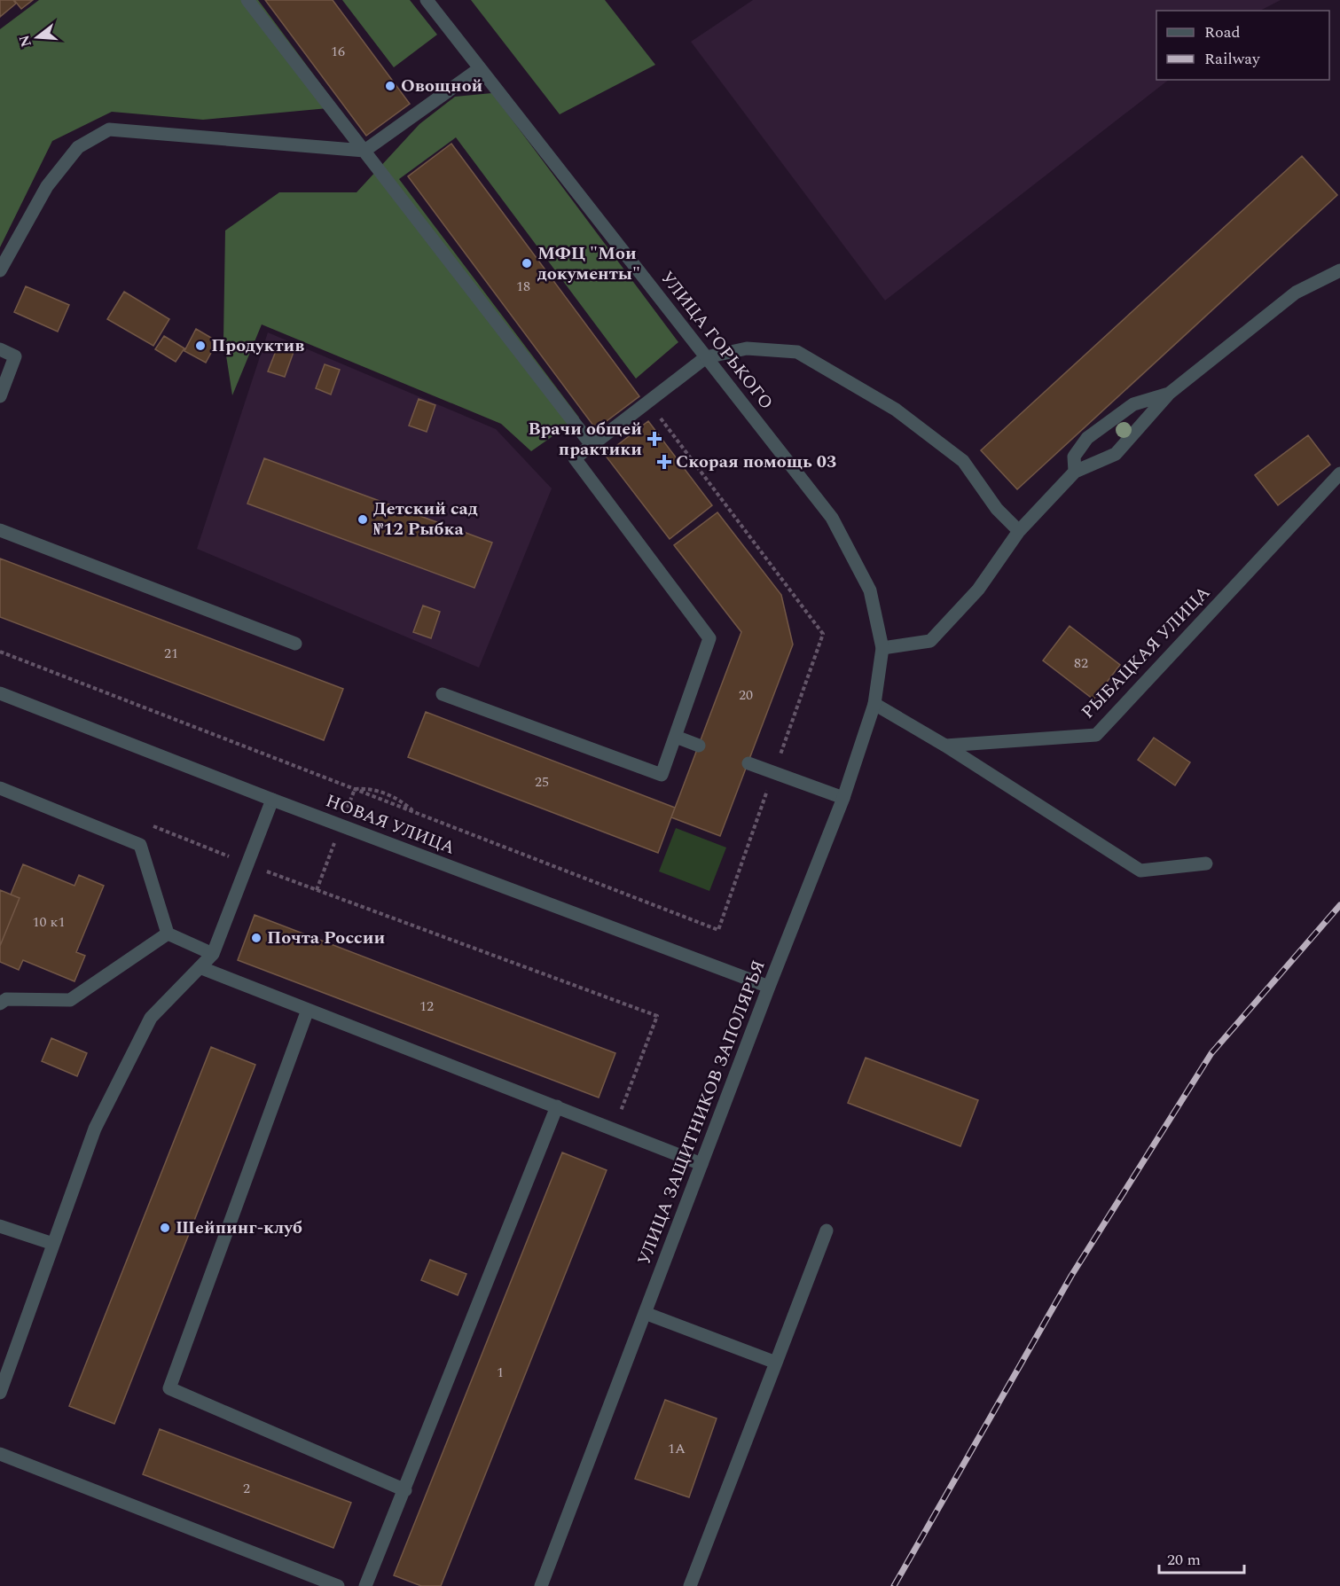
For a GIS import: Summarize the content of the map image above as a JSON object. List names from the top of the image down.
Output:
{
  "streets": {
    "street": [
      "УЛИЦА ГОРЬКОГО",
      "РЫБАЦКАЯ УЛИЦА",
      "НОВАЯ УЛИЦА",
      "УЛИЦА ЗАЩИТНИКОВ ЗАПОЛЯРЬЯ"
    ]
  },
  "crossings": [
    ["УЛИЦА ГОРЬКОГО", "УЛИЦА ЗАЩИТНИКОВ ЗАПОЛЯРЬЯ"],
    ["НОВАЯ УЛИЦА", "УЛИЦА ЗАЩИТНИКОВ ЗАПОЛЯРЬЯ"]
  ],
  "places": {
    "other": [
      "Овощной",
      "МФЦ \"Мои документы\"",
      "Продуктив",
      "Детский сад №12 Рыбка",
      "Почта России",
      "Шейпинг-клуб"
    ],
    "health": ["Врачи общей практики", "Скорая помощь 03"]
  },
  "house_numbers": [
    "16",
    "18",
    "21",
    "82",
    "20",
    "25",
    "10 к1",
    "12",
    "1",
    "1А",
    "2"
  ],
  "legend": ["Road", "Railway"],
  "scale_bar": "20 m",
  "north": "left"
}
